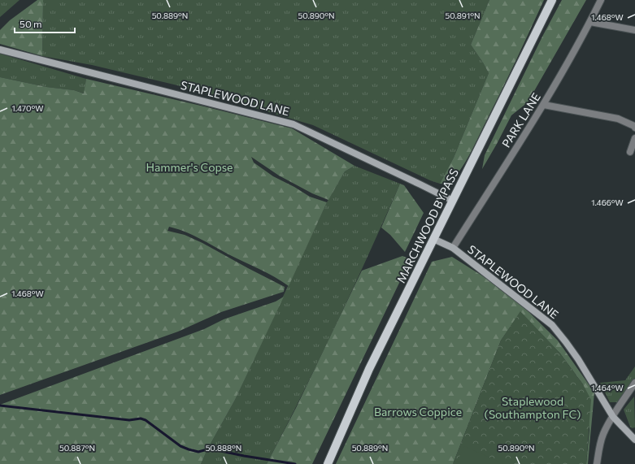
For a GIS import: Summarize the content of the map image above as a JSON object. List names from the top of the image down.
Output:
{
  "streets": {
    "main road": ["MARCHWOOD BYPASS"],
    "street": ["STAPLEWOOD LANE", "PARK LANE"]
  },
  "crossings": [
    ["STAPLEWOOD LANE", "PARK LANE"],
    ["STAPLEWOOD LANE", "MARCHWOOD BYPASS"]
  ],
  "parks": ["Hammer's Copse", "Staplewood (Southampton FC)", "Barrows Coppice"],
  "scale_bar": "50 m",
  "coordinates": [
    "50.889°N",
    "50.890°N",
    "50.891°N",
    "1.468°W",
    "1.470°W",
    "1.466°W",
    "1.464°W",
    "50.887°N",
    "50.888°N"
  ]
}
